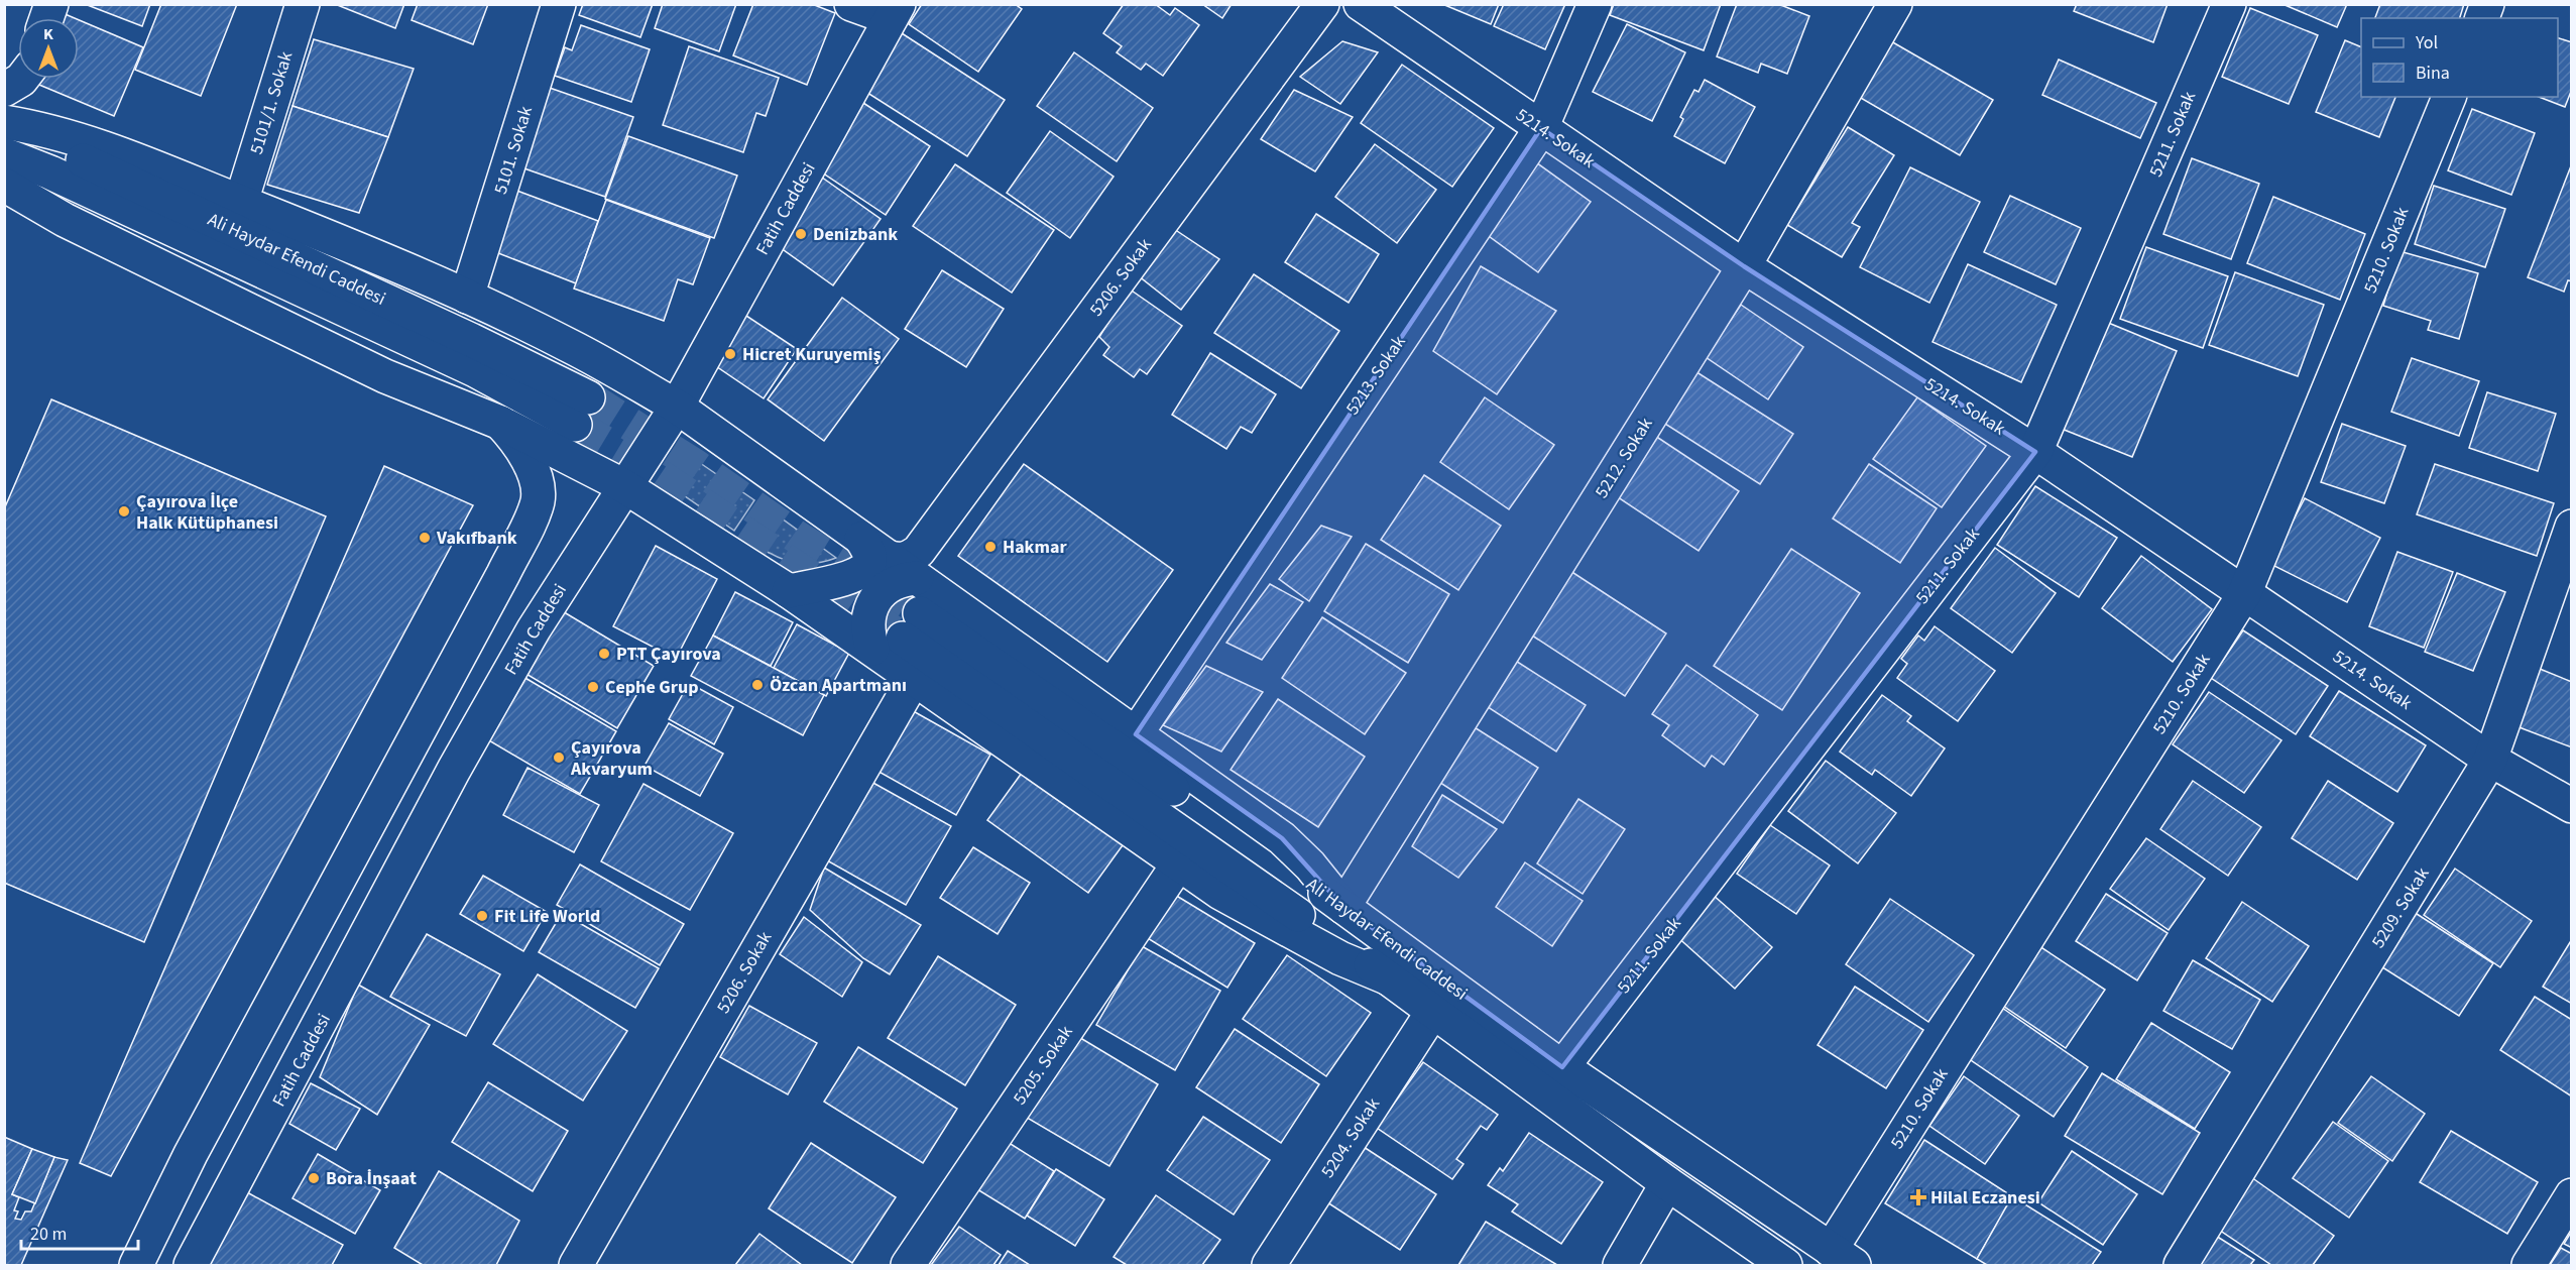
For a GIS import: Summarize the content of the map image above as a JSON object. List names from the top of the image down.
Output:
{
  "streets": {
    "street": [
      "5101/1. Sokak",
      "5211. Sokak",
      "5214. Sokak",
      "5101. Sokak",
      "Fatih Caddesi",
      "5210. Sokak",
      "Ali Haydar Efendi Caddesi",
      "5206. Sokak",
      "5213. Sokak",
      "5212. Sokak",
      "5209. Sokak",
      "5205. Sokak",
      "5204. Sokak"
    ]
  },
  "crossings": [
    ["5211. Sokak", "5214. Sokak"],
    ["5211. Sokak", "Ali Haydar Efendi Caddesi"],
    ["5214. Sokak", "5210. Sokak"],
    ["5214. Sokak", "5213. Sokak"],
    ["5214. Sokak", "5212. Sokak"],
    ["5214. Sokak", "5209. Sokak"],
    ["5210. Sokak", "Ali Haydar Efendi Caddesi"],
    ["Ali Haydar Efendi Caddesi", "5212. Sokak"],
    ["Ali Haydar Efendi Caddesi", "5204. Sokak"]
  ],
  "places": {
    "other": [
      "Denizbank",
      "Hicret Kuruyemiş",
      "Çayırova İlçe Halk Kütüphanesi",
      "Vakıfbank",
      "Hakmar",
      "PTT Çayırova",
      "Özcan Apartmanı",
      "Cephe Grup",
      "Çayırova Akvaryum",
      "Fit Life World",
      "Bora İnşaat"
    ],
    "health": ["Hilal Eczanesi"]
  },
  "legend": ["Yol", "Bina"],
  "scale_bar": "20 m",
  "north": "top"
}
